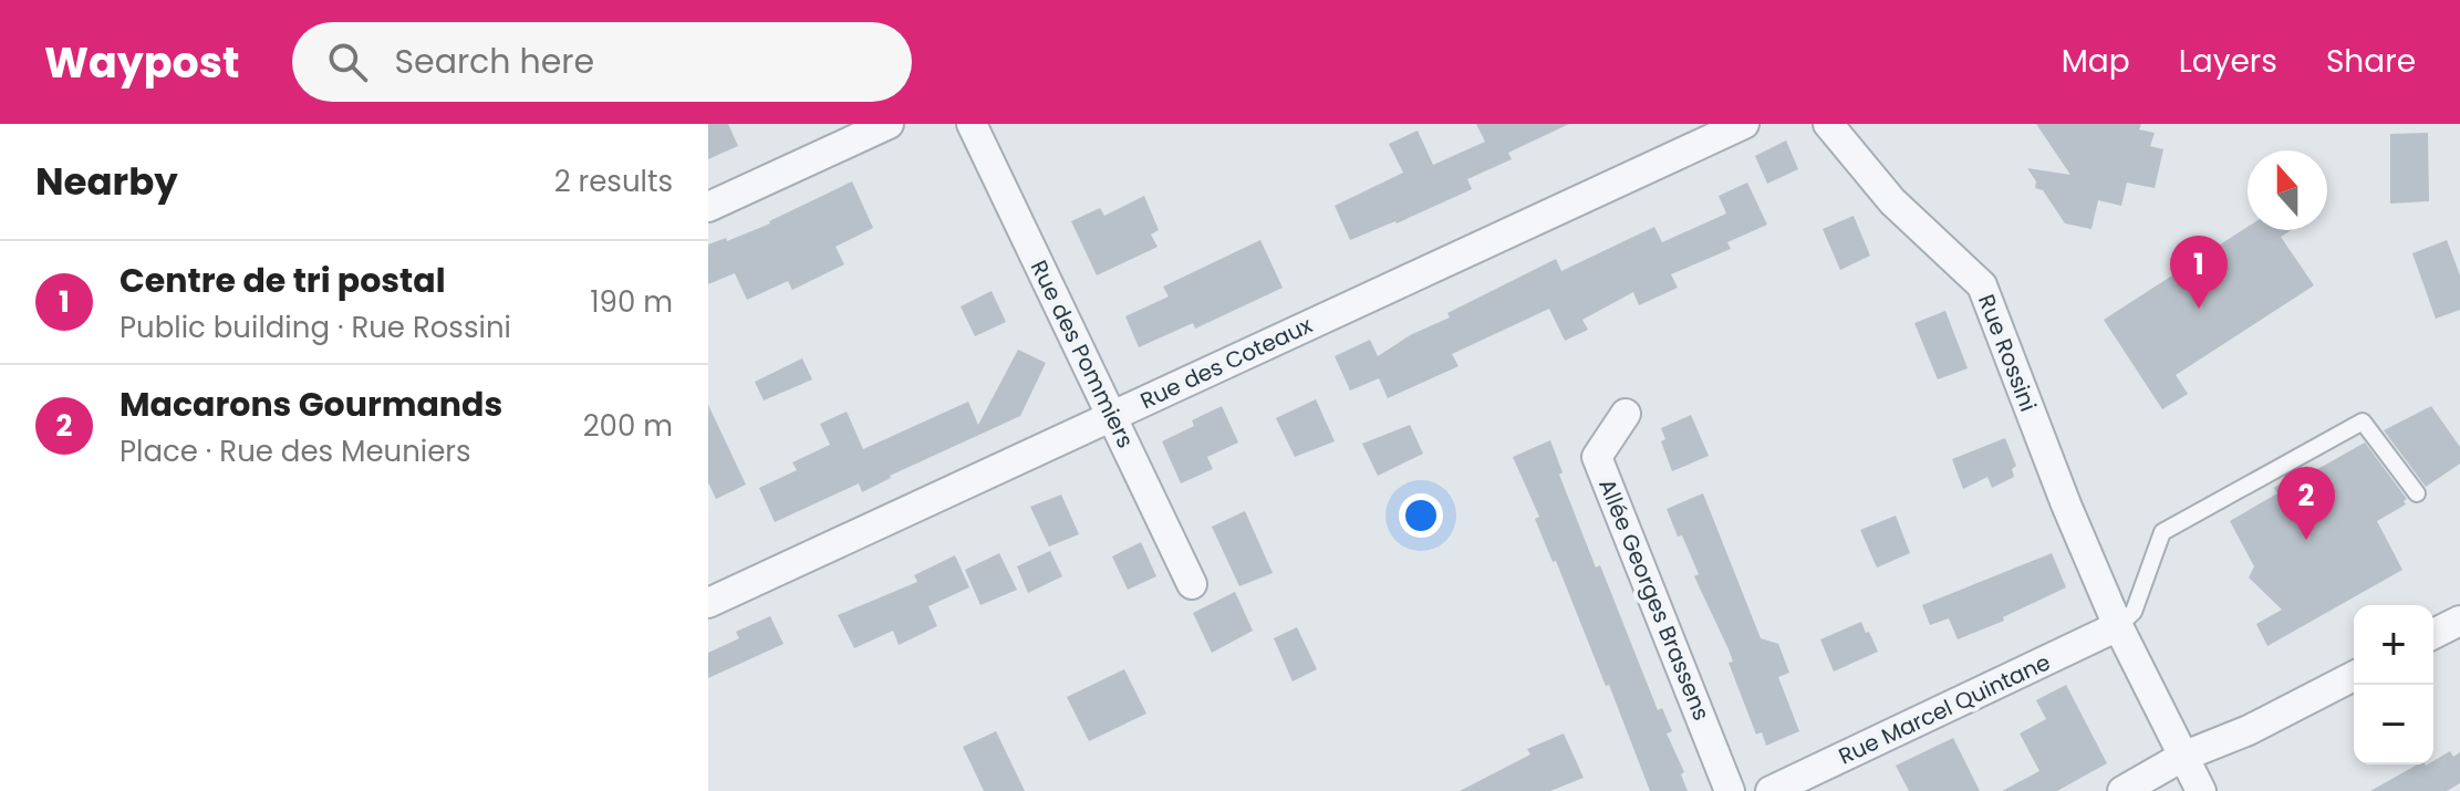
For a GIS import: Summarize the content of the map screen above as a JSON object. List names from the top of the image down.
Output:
{
  "streets": {
    "street": [
      "Rue Rossini",
      "Rue des Pommiers",
      "Rue des Coteaux",
      "Allée Georges Brassens",
      "Rue Marcel Quintane"
    ]
  },
  "crossings": [
    ["Rue Rossini", "Rue Marcel Quintane"],
    ["Rue des Pommiers", "Rue des Coteaux"]
  ],
  "north": "top",
  "page": {
    "header": "Waypost",
    "search": "Search here",
    "nav": ["Map", "Layers", "Share"],
    "heading": ["Nearby", "2 results"],
    "pins": ["1", "2"],
    "list": [
      {
        "mark": "1",
        "name": "Centre de tri postal",
        "note": "Public building · Rue Rossini",
        "value": "190 m"
      },
      {
        "mark": "2",
        "name": "Macarons Gourmands",
        "note": "Place · Rue des Meuniers",
        "value": "200 m"
      }
    ],
    "map_buttons": ["+", "−"]
  }
}
